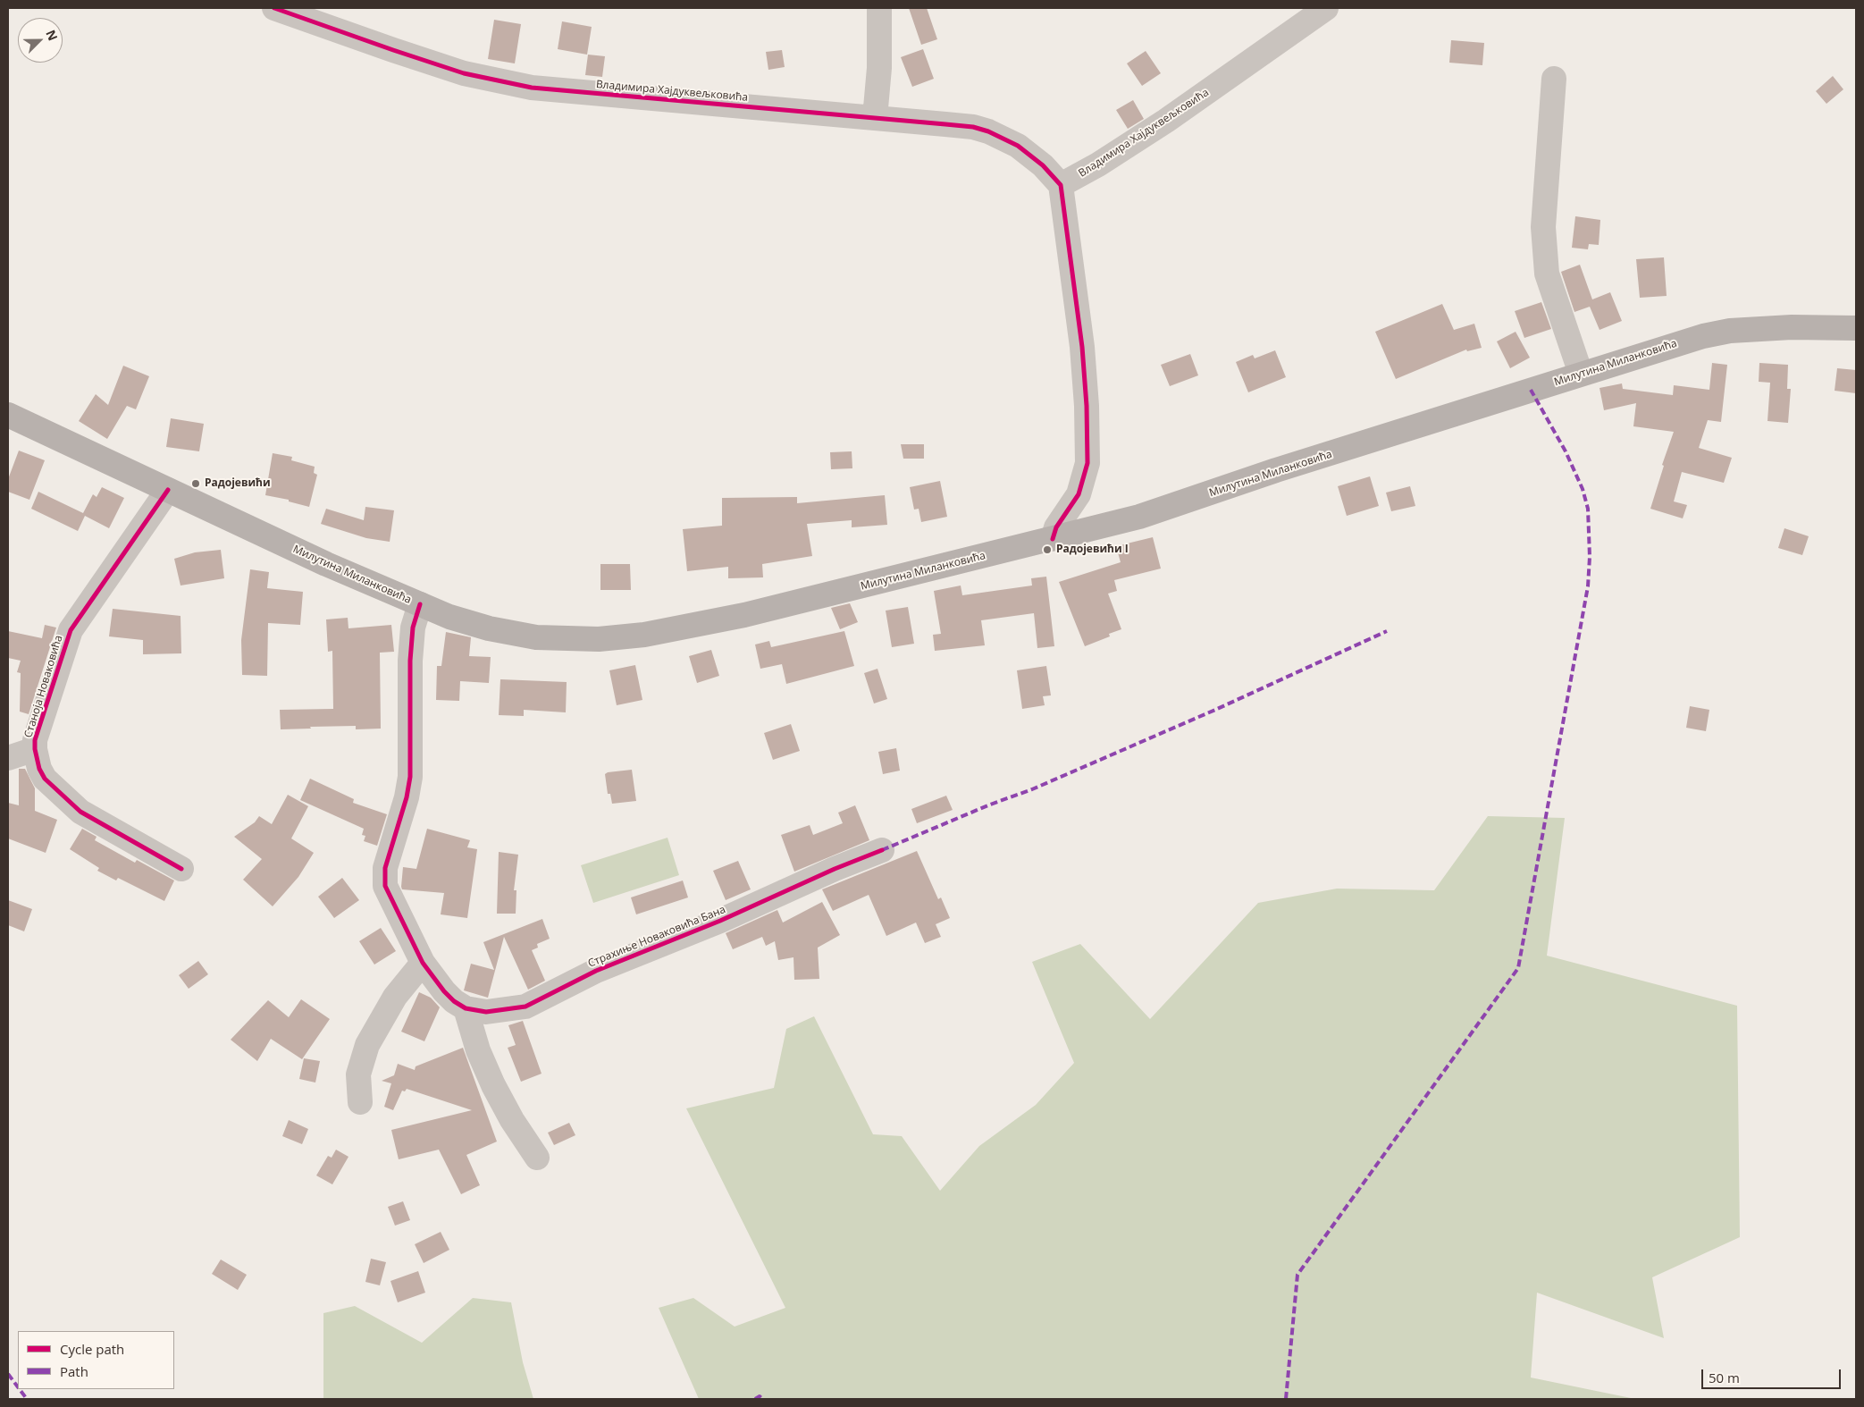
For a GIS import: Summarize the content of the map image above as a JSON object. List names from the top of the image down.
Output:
{
  "streets": {
    "main road": ["Милутина Миланковића"],
    "street": ["Владимира Хајдуквељковића", "Станоја Новаковића", "Страхиње Новаковића Бана"]
  },
  "crossings": [
    ["Милутина Миланковића", "Станоја Новаковића"],
    ["Милутина Миланковића", "Страхиње Новаковића Бана"]
  ],
  "places": ["Радојевићи", "Радојевићи I"],
  "legend": ["Cycle path", "Path"],
  "scale_bar": "50 m",
  "north": "top right"
}
